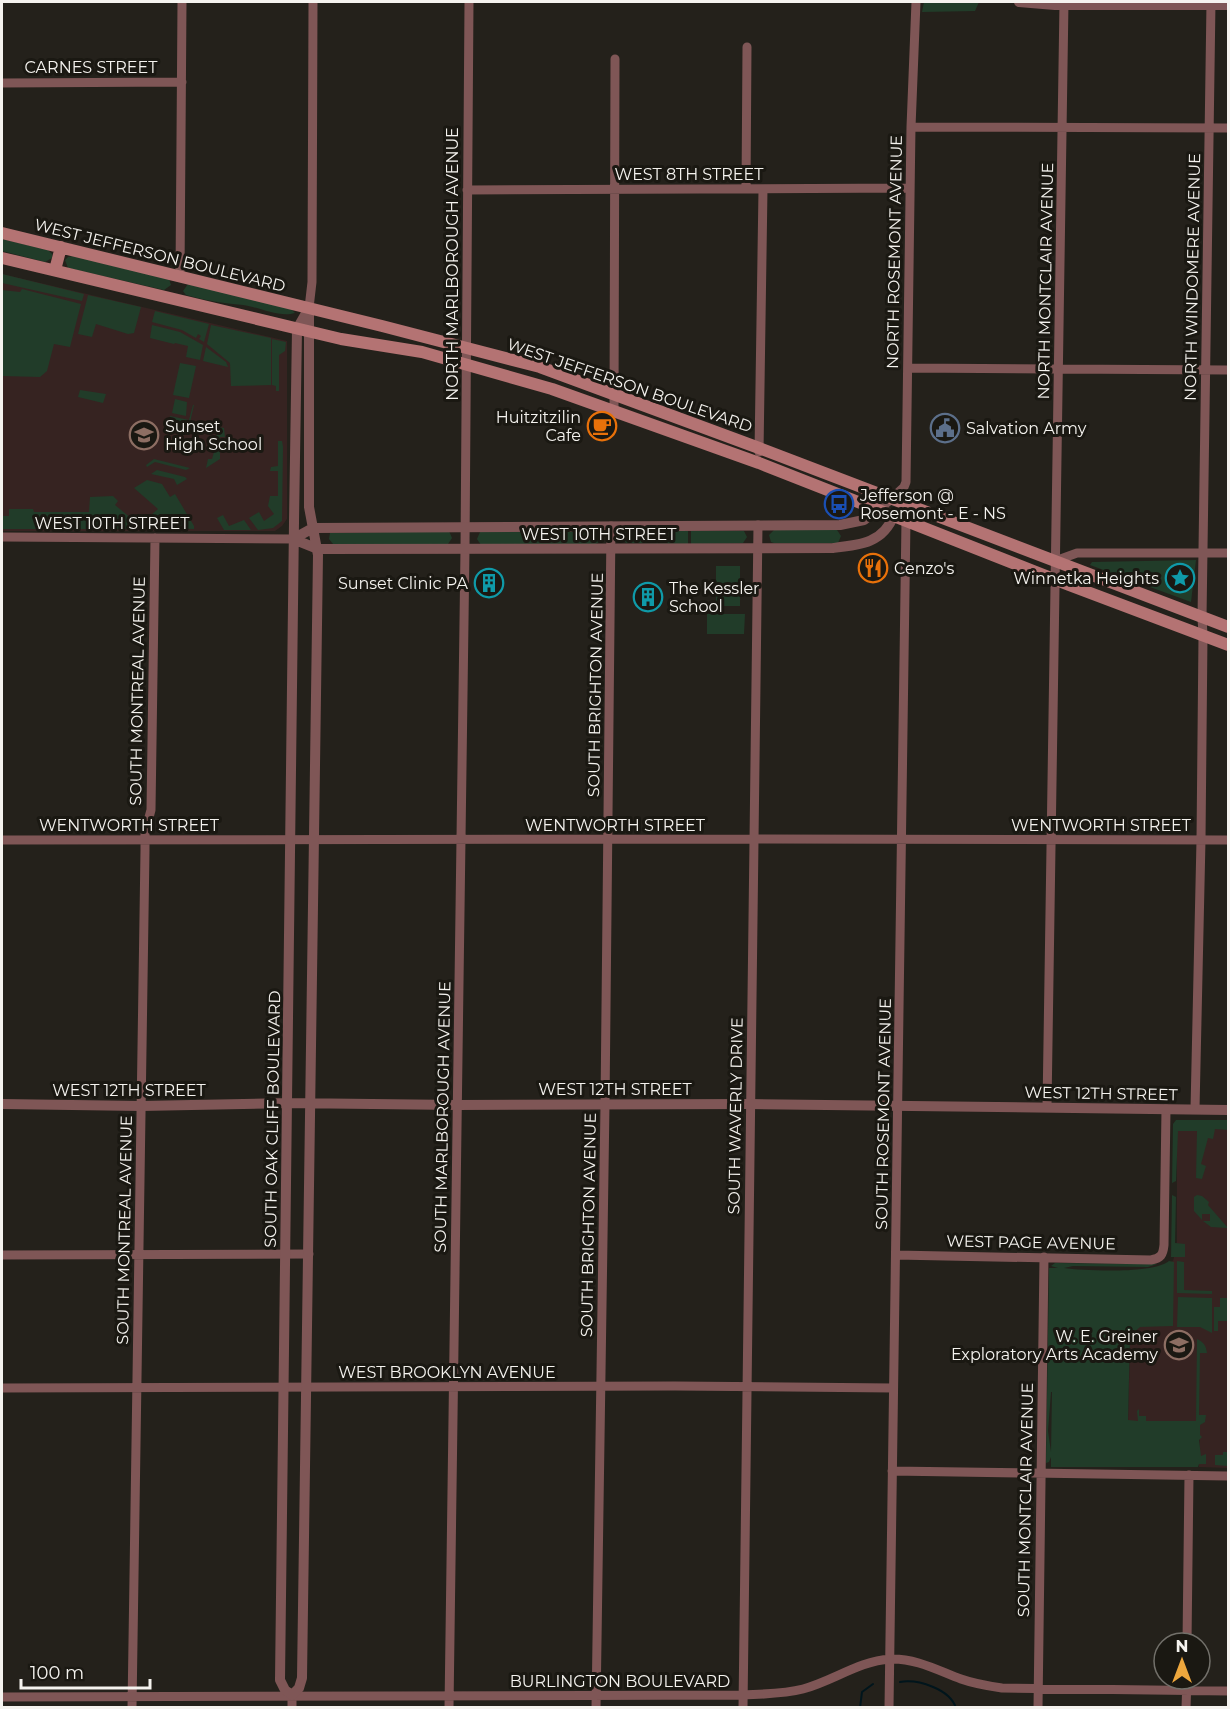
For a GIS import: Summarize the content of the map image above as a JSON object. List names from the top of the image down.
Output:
{
  "streets": {
    "main road": ["WEST JEFFERSON BOULEVARD"],
    "street": [
      "CARNES STREET",
      "WEST 8TH STREET",
      "NORTH ROSEMONT AVENUE",
      "NORTH MARLBOROUGH AVENUE",
      "NORTH WINDOMERE AVENUE",
      "NORTH MONTCLAIR AVENUE",
      "WEST 10TH STREET",
      "SOUTH BRIGHTON AVENUE",
      "SOUTH MONTREAL AVENUE",
      "WENTWORTH STREET",
      "WEST 12TH STREET",
      "SOUTH ROSEMONT AVENUE",
      "SOUTH WAVERLY DRIVE",
      "SOUTH MARLBOROUGH AVENUE",
      "SOUTH OAK CLIFF BOULEVARD",
      "WEST PAGE AVENUE",
      "WEST BROOKLYN AVENUE",
      "SOUTH MONTCLAIR AVENUE",
      "BURLINGTON BOULEVARD"
    ]
  },
  "crossings": [
    ["WEST 8TH STREET", "NORTH ROSEMONT AVENUE"],
    ["WEST 8TH STREET", "NORTH MARLBOROUGH AVENUE"],
    ["NORTH ROSEMONT AVENUE", "WEST JEFFERSON BOULEVARD"],
    ["NORTH ROSEMONT AVENUE", "WEST 10TH STREET"],
    ["WEST JEFFERSON BOULEVARD", "NORTH MARLBOROUGH AVENUE"],
    ["WEST JEFFERSON BOULEVARD", "NORTH WINDOMERE AVENUE"],
    ["WEST JEFFERSON BOULEVARD", "NORTH MONTCLAIR AVENUE"],
    ["WEST JEFFERSON BOULEVARD", "WEST 10TH STREET"],
    ["WEST JEFFERSON BOULEVARD", "SOUTH ROSEMONT AVENUE"],
    ["WEST JEFFERSON BOULEVARD", "SOUTH OAK CLIFF BOULEVARD"],
    ["NORTH MARLBOROUGH AVENUE", "WEST 10TH STREET"],
    ["NORTH MARLBOROUGH AVENUE", "SOUTH MARLBOROUGH AVENUE"],
    ["NORTH WINDOMERE AVENUE", "WENTWORTH STREET"],
    ["NORTH WINDOMERE AVENUE", "WEST 12TH STREET"],
    ["WEST 10TH STREET", "SOUTH BRIGHTON AVENUE"],
    ["WEST 10TH STREET", "SOUTH MONTREAL AVENUE"],
    ["WEST 10TH STREET", "SOUTH WAVERLY DRIVE"],
    ["WEST 10TH STREET", "SOUTH MARLBOROUGH AVENUE"],
    ["WEST 10TH STREET", "SOUTH OAK CLIFF BOULEVARD"],
    ["SOUTH BRIGHTON AVENUE", "WENTWORTH STREET"],
    ["SOUTH BRIGHTON AVENUE", "WEST 12TH STREET"],
    ["SOUTH BRIGHTON AVENUE", "WEST BROOKLYN AVENUE"],
    ["SOUTH BRIGHTON AVENUE", "BURLINGTON BOULEVARD"],
    ["SOUTH MONTREAL AVENUE", "WENTWORTH STREET"],
    ["SOUTH MONTREAL AVENUE", "WEST 12TH STREET"],
    ["SOUTH MONTREAL AVENUE", "WEST BROOKLYN AVENUE"],
    ["SOUTH MONTREAL AVENUE", "BURLINGTON BOULEVARD"],
    ["WENTWORTH STREET", "SOUTH ROSEMONT AVENUE"],
    ["WENTWORTH STREET", "SOUTH WAVERLY DRIVE"],
    ["WENTWORTH STREET", "SOUTH MARLBOROUGH AVENUE"],
    ["WENTWORTH STREET", "SOUTH OAK CLIFF BOULEVARD"],
    ["WEST 12TH STREET", "SOUTH ROSEMONT AVENUE"],
    ["WEST 12TH STREET", "SOUTH WAVERLY DRIVE"],
    ["WEST 12TH STREET", "SOUTH MARLBOROUGH AVENUE"],
    ["WEST 12TH STREET", "SOUTH OAK CLIFF BOULEVARD"],
    ["WEST 12TH STREET", "WEST PAGE AVENUE"],
    ["SOUTH ROSEMONT AVENUE", "WEST PAGE AVENUE"],
    ["SOUTH ROSEMONT AVENUE", "WEST BROOKLYN AVENUE"],
    ["SOUTH ROSEMONT AVENUE", "BURLINGTON BOULEVARD"],
    ["SOUTH WAVERLY DRIVE", "WEST BROOKLYN AVENUE"],
    ["SOUTH WAVERLY DRIVE", "BURLINGTON BOULEVARD"],
    ["SOUTH MARLBOROUGH AVENUE", "WEST BROOKLYN AVENUE"],
    ["SOUTH MARLBOROUGH AVENUE", "BURLINGTON BOULEVARD"],
    ["SOUTH OAK CLIFF BOULEVARD", "WEST BROOKLYN AVENUE"],
    ["SOUTH OAK CLIFF BOULEVARD", "BURLINGTON BOULEVARD"],
    ["WEST PAGE AVENUE", "SOUTH MONTCLAIR AVENUE"],
    ["SOUTH MONTCLAIR AVENUE", "BURLINGTON BOULEVARD"]
  ],
  "places": {
    "cafe": ["Huitzitzilin Cafe"],
    "public building": ["Salvation Army"],
    "school or university": ["Sunset High School", "W. E. Greiner Exploratory Arts Academy"],
    "bus stop": ["Jefferson @ Rosemont - E - NS"],
    "restaurant": ["Cenzo's"],
    "place": ["Winnetka Heights"],
    "building": ["Sunset Clinic PA", "The Kessler School"]
  },
  "scale_bar": "100 m",
  "north": "top"
}
